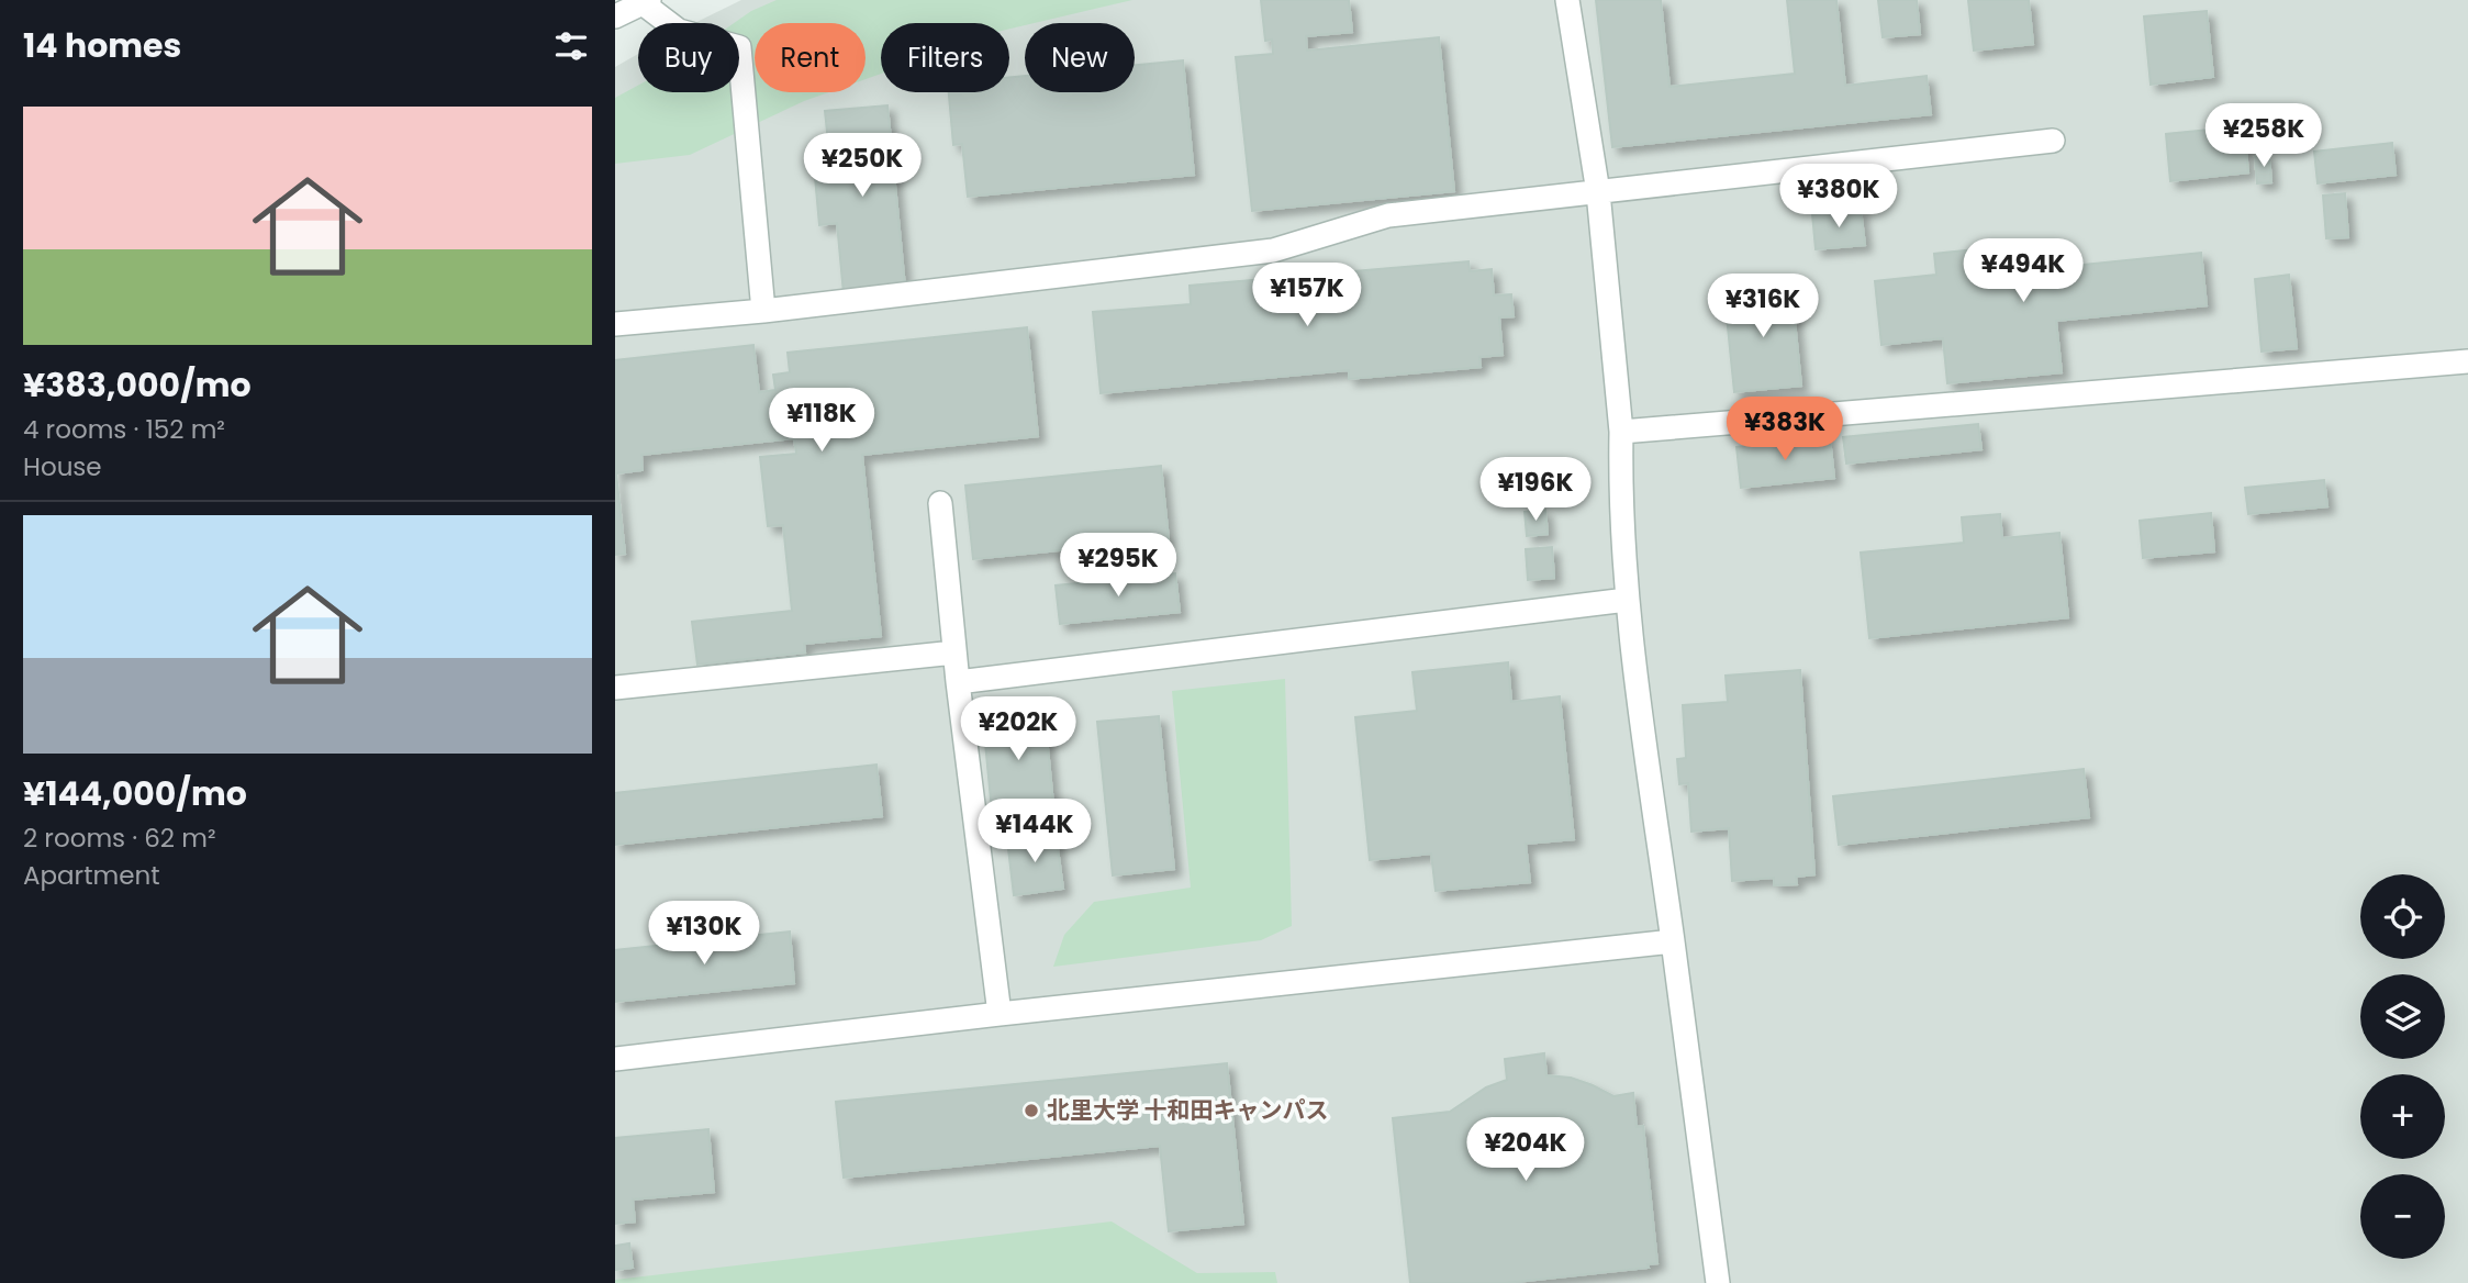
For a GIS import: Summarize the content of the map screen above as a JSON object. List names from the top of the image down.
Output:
{
  "places": ["北里大学 十和田キャンパス"],
  "page": {
    "heading": "14 homes",
    "chip": [
      "Buy",
      "Rent",
      "Filters",
      "New"
    ],
    "list": [
      {
        "name": "¥383,000/mo",
        "note": "4 rooms · 152 m² · House"
      },
      {
        "name": "¥144,000/mo",
        "note": "2 rooms · 62 m² · Apartment"
      }
    ],
    "price": [
      "¥258K",
      "¥250K",
      "¥380K",
      "¥494K",
      "¥157K",
      "¥316K",
      "¥118K",
      "¥383K",
      "¥196K",
      "¥295K",
      "¥202K",
      "¥144K",
      "¥130K",
      "¥204K"
    ],
    "map_buttons": ["+", "−"]
  }
}
